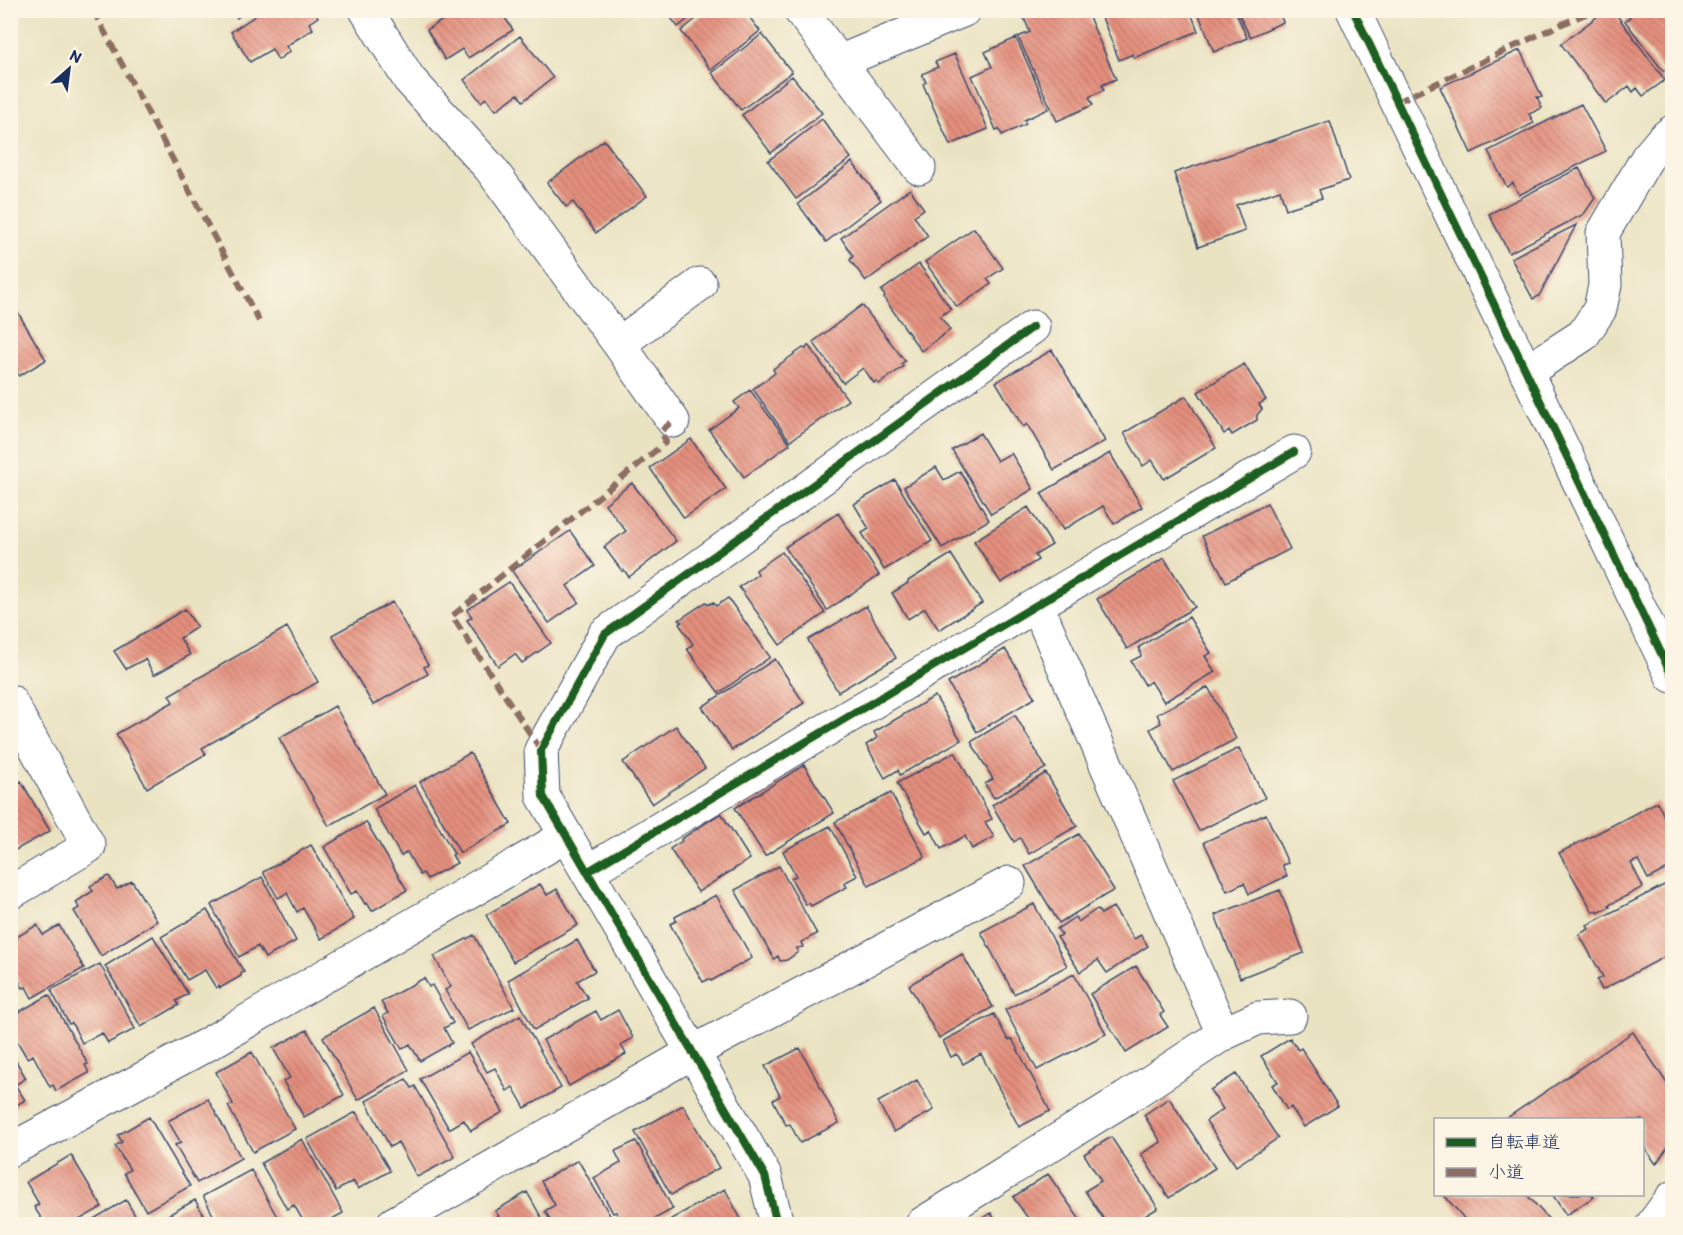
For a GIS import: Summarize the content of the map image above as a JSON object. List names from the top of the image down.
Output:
{
  "legend": ["自転車道", "小道"],
  "north": "top right"
}
